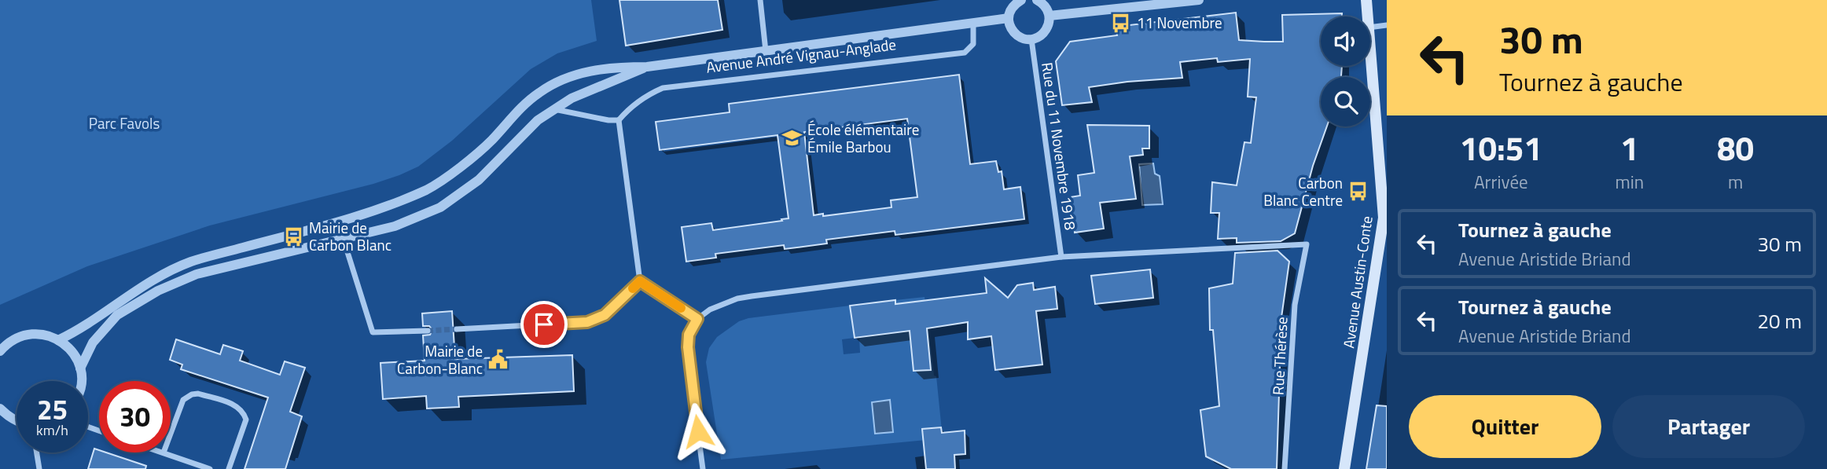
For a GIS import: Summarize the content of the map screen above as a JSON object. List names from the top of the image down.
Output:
{
  "streets": {
    "main road": ["Avenue Austin-Conte"],
    "street": ["Avenue André Vignau-Anglade", "Rue du 11 Novembre 1918", "Rue Thérèse"]
  },
  "crossings": [
    ["Rue du 11 Novembre 1918", "Rue Thérèse"]
  ],
  "parks": ["Parc Favols"],
  "places": {
    "bus stop": ["11 Novembre", "Carbon Blanc Centre", "Mairie de Carbon Blanc"],
    "school or university": ["École élémentaire Émile Barbou"],
    "public building": ["Mairie de Carbon-Blanc"]
  },
  "page": {
    "turn": ["30 m", "Tournez à gauche"],
    "eta": [
      "10:51",
      "Arrivée",
      "1",
      "min",
      "80",
      "m"
    ],
    "list": [
      {
        "name": "Tournez à gauche",
        "note": "Avenue Aristide Briand",
        "value": "30 m"
      },
      {
        "name": "Tournez à gauche",
        "note": "Avenue Aristide Briand",
        "value": "20 m"
      }
    ],
    "speed": "25 km/h",
    "limit": "30",
    "buttons": ["Quitter", "Partager"]
  }
}
